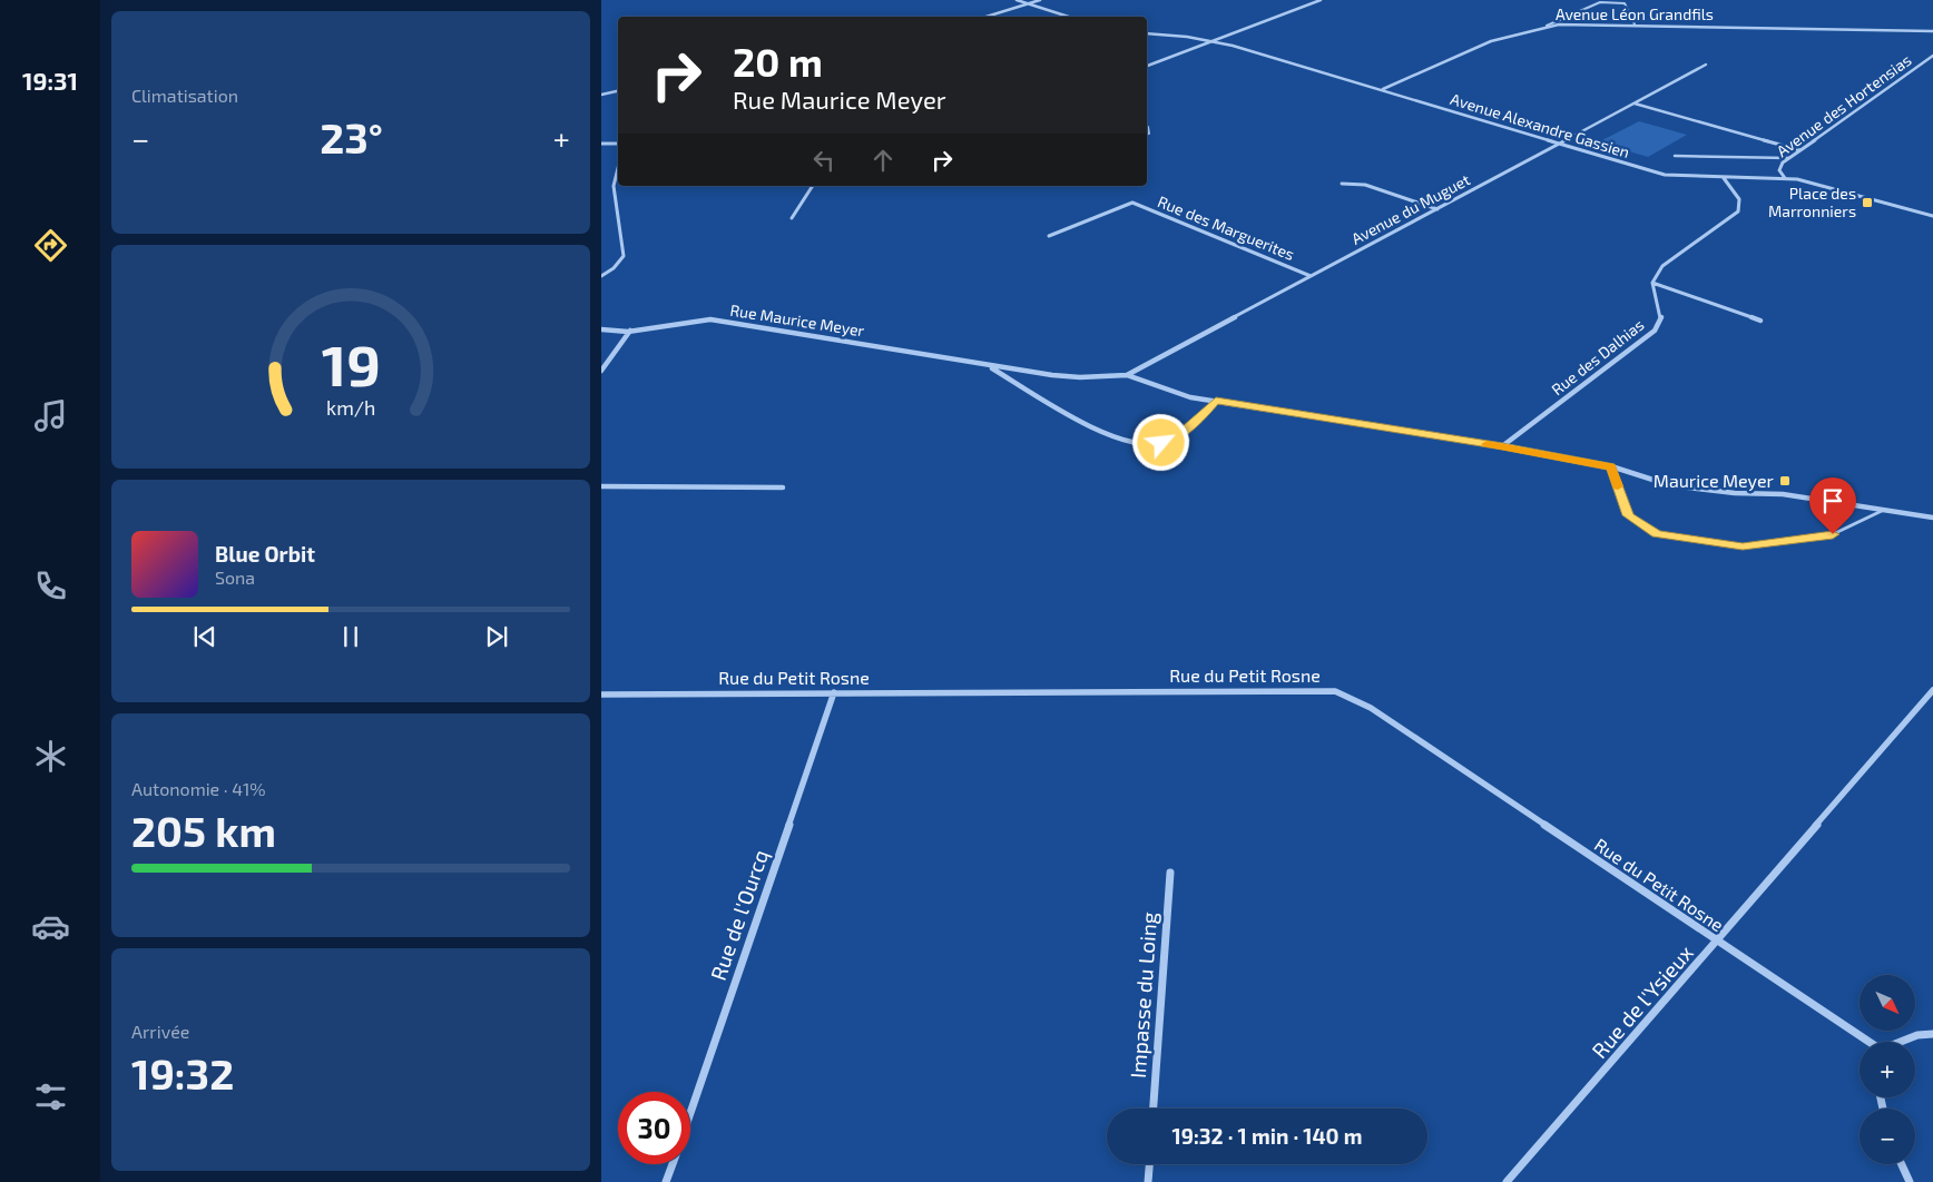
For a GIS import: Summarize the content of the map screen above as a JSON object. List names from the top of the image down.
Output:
{
  "streets": {
    "street": [
      "Avenue Léon Grandfils",
      "Avenue des Hortensias",
      "Avenue Alexandre Gassien",
      "Avenue du Muguet",
      "Rue des Marguerites",
      "Rue Maurice Meyer",
      "Rue des Dalhias",
      "Rue du Petit Rosne",
      "Rue de l'Ourcq",
      "Impasse du Loing",
      "Rue de l'Ysieux"
    ]
  },
  "crossings": [
    ["Avenue Léon Grandfils", "Avenue Alexandre Gassien"],
    ["Avenue des Hortensias", "Avenue Alexandre Gassien"],
    ["Avenue Alexandre Gassien", "Avenue du Muguet"],
    ["Avenue du Muguet", "Rue des Marguerites"],
    ["Avenue du Muguet", "Rue Maurice Meyer"],
    ["Rue Maurice Meyer", "Rue des Dalhias"],
    ["Rue du Petit Rosne", "Rue de l'Ourcq"],
    ["Rue du Petit Rosne", "Rue de l'Ysieux"]
  ],
  "places": {
    "transit": ["Place des Marronniers", "Maurice Meyer"]
  },
  "north": "bottom right",
  "page": {
    "tabs": "19:31",
    "tile": [
      "Climatisation",
      ["Autonomie · 41%", "205 km"],
      ["Arrivée", "19:32"]
    ],
    "turn": ["20 m", "Rue Maurice Meyer"],
    "heat": ["−", "23°", "+"],
    "song": ["Blue Orbit", "Sona"],
    "map_buttons": ["+", "−"],
    "limit": "30",
    "trip": "19:32 · 1 min · 140 m",
    "gauge": ["19", "km/h"]
  }
}
